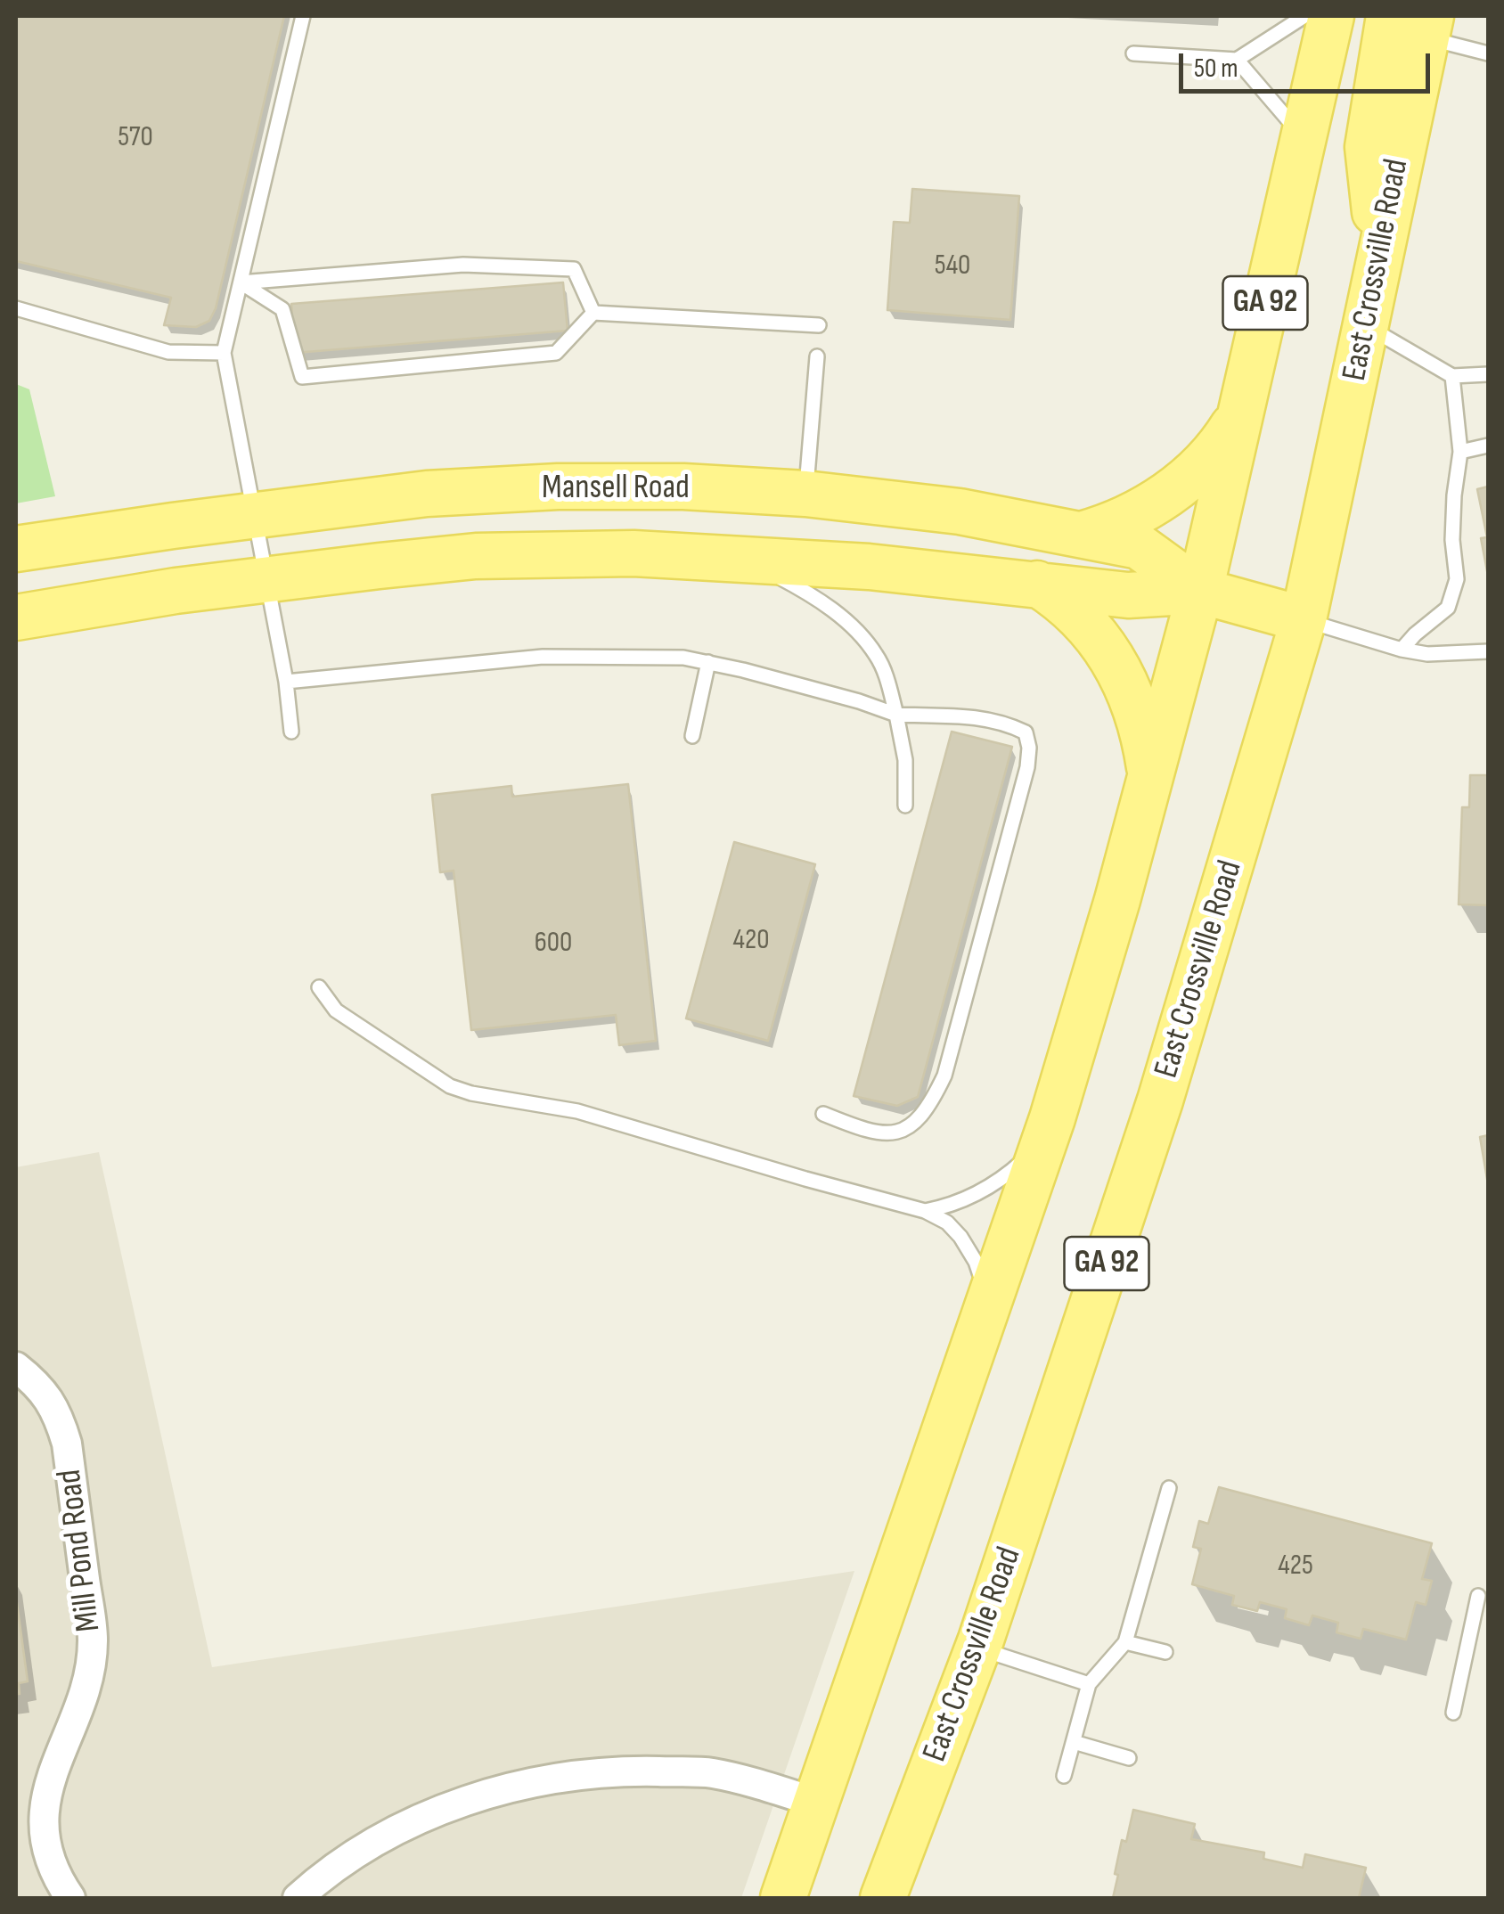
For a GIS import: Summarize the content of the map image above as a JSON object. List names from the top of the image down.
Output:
{
  "streets": {
    "main road": ["East Crossville Road", "GA 92", "Mansell Road"],
    "street": ["Mill Pond Road"]
  },
  "crossings": [
    ["East Crossville Road", "Mansell Road"],
    ["GA 92", "Mansell Road"]
  ],
  "house_numbers": [
    "570",
    "540",
    "420",
    "600",
    "425"
  ],
  "scale_bar": "50 m"
}
